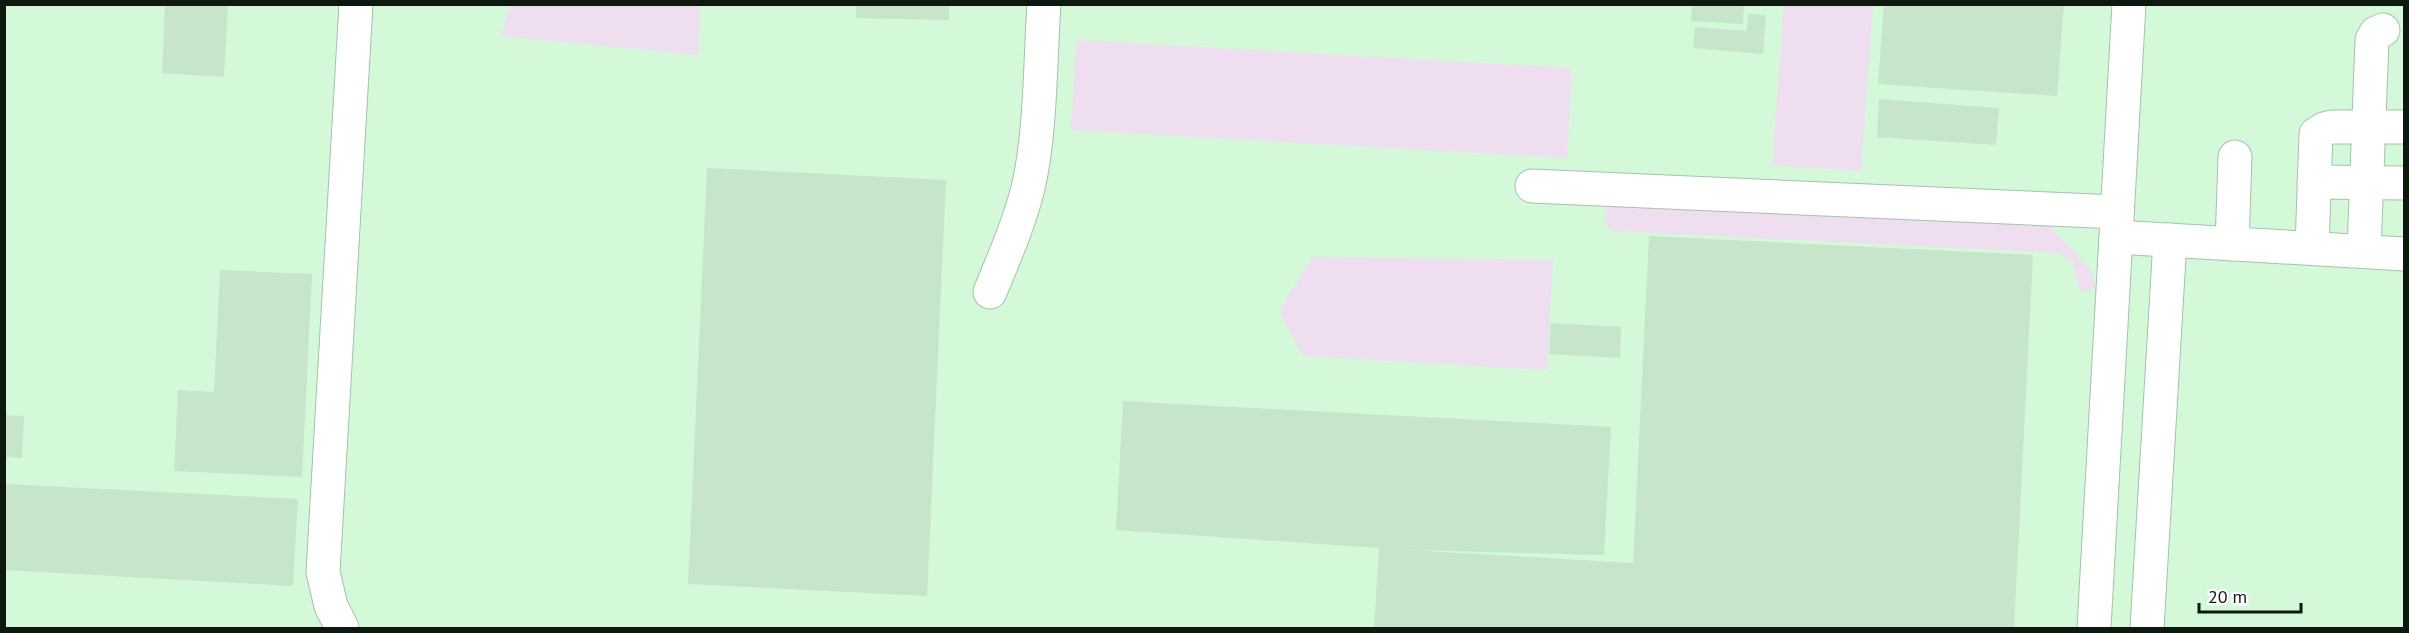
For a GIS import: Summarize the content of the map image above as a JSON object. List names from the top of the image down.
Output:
{
  "scale_bar": "20 m"
}
